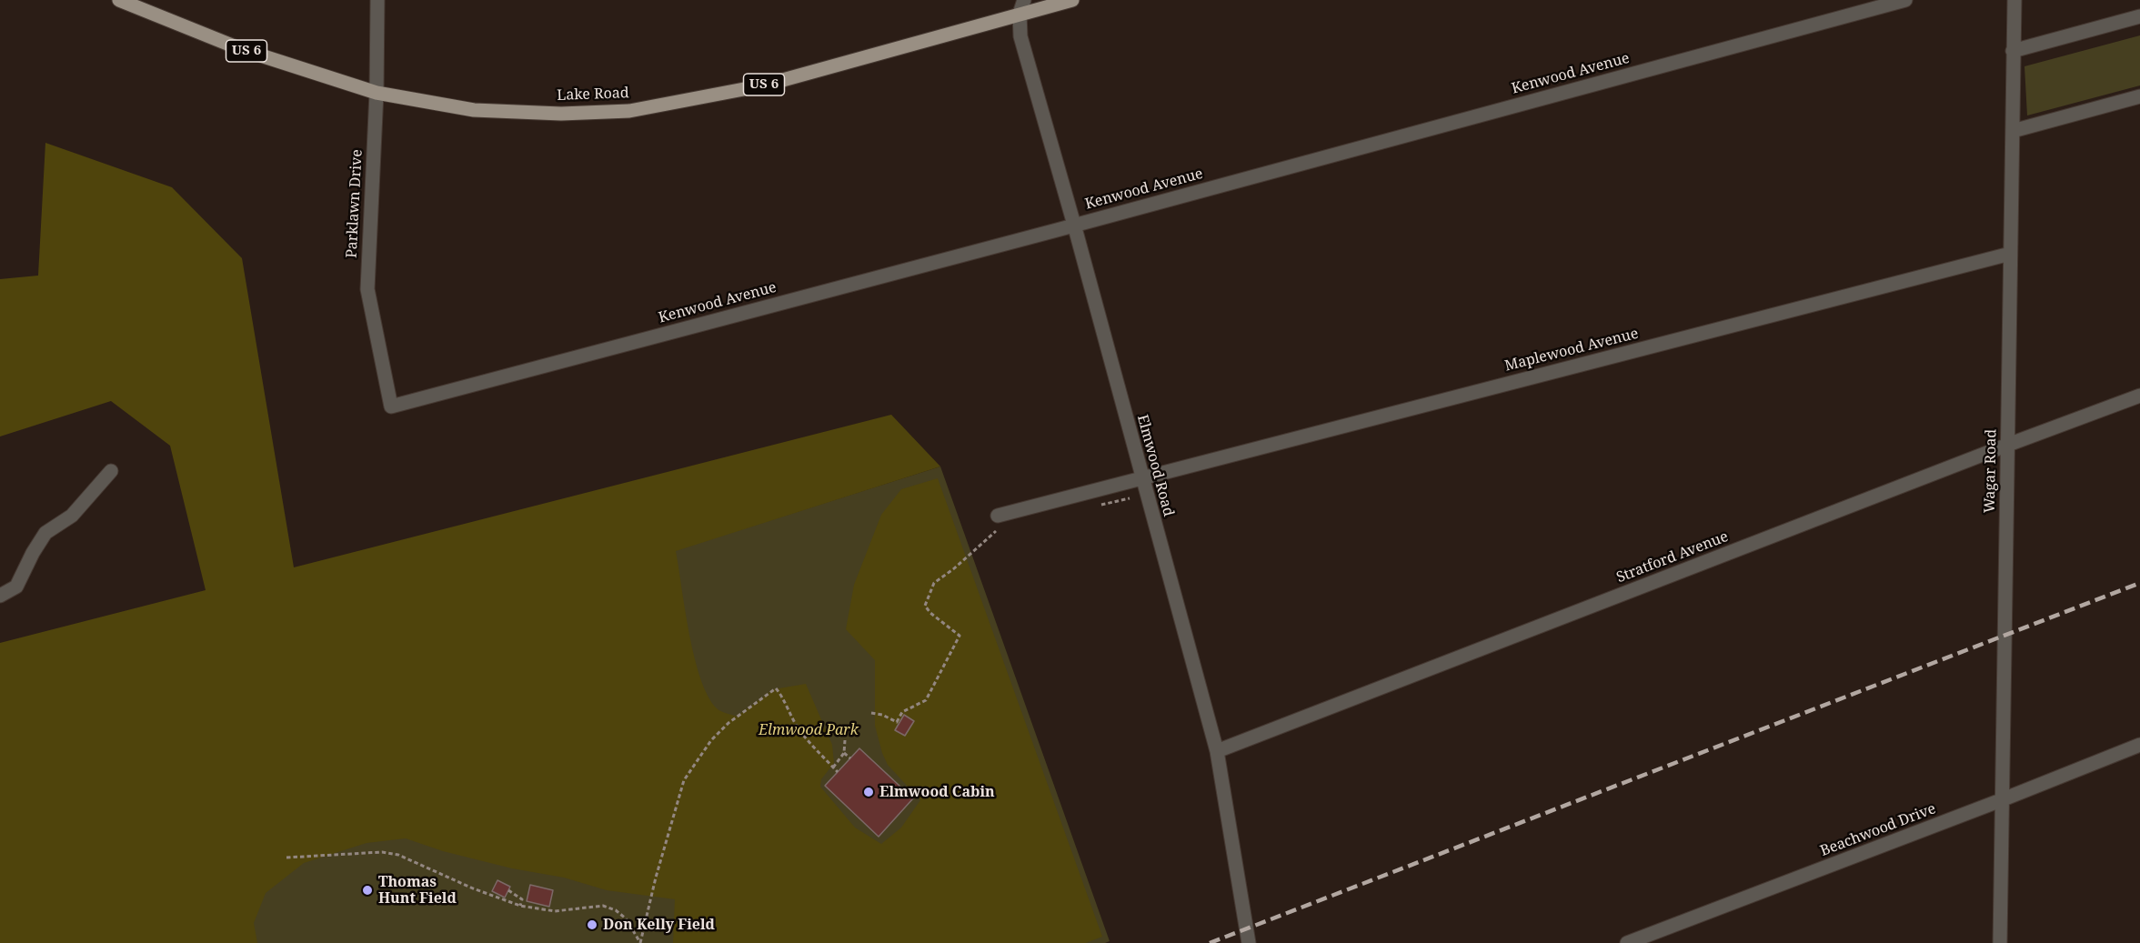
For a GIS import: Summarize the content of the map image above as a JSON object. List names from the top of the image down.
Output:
{
  "streets": {
    "main road": ["US 6", "Lake Road"],
    "street": [
      "Kenwood Avenue",
      "Parklawn Drive",
      "Maplewood Avenue",
      "Elmwood Road",
      "Wagar Road",
      "Stratford Avenue",
      "Beachwood Drive"
    ]
  },
  "crossings": [
    ["Kenwood Avenue", "Parklawn Drive"],
    ["Kenwood Avenue", "Elmwood Road"],
    ["Lake Road", "Parklawn Drive"],
    ["Lake Road", "Elmwood Road"],
    ["Maplewood Avenue", "Elmwood Road"],
    ["Maplewood Avenue", "Wagar Road"],
    ["Elmwood Road", "Stratford Avenue"],
    ["Wagar Road", "Stratford Avenue"],
    ["Wagar Road", "Beachwood Drive"]
  ],
  "parks": ["Elmwood Park"],
  "places": ["Elmwood Cabin", "Thomas Hunt Field", "Don Kelly Field"]
}
